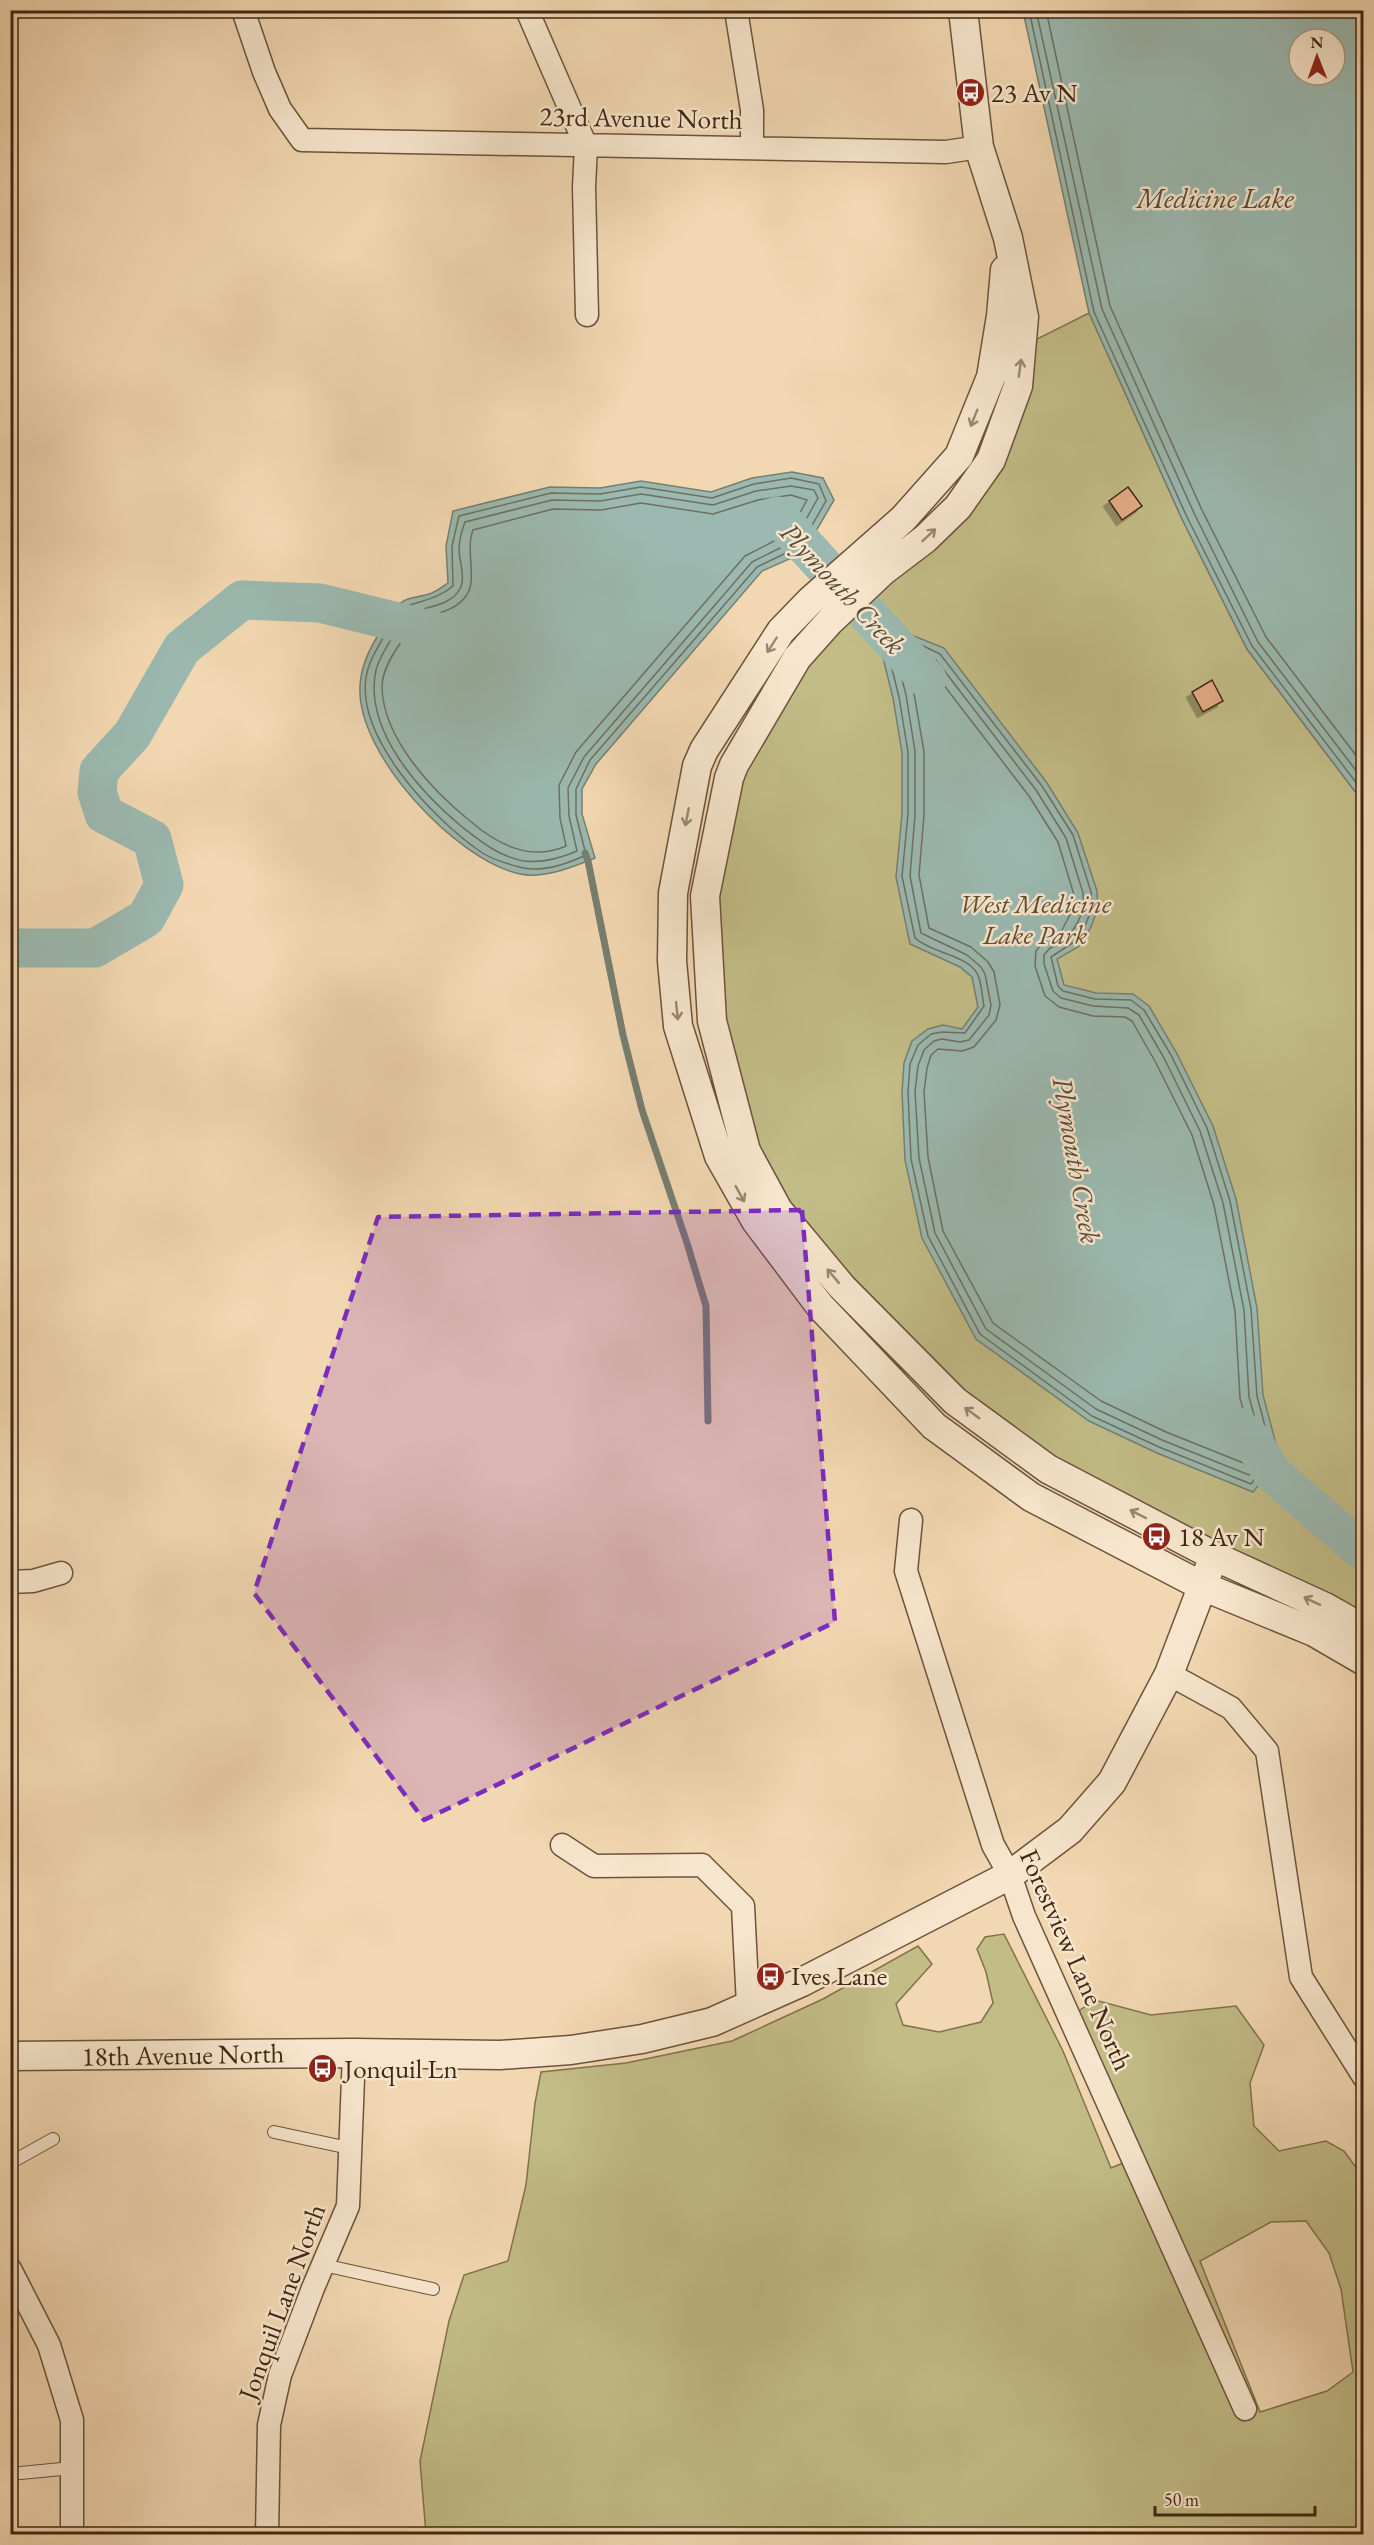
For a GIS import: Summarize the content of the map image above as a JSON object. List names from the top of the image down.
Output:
{
  "streets": {
    "street": [
      "23rd Avenue North",
      "Forestview Lane North",
      "18th Avenue North",
      "Jonquil Lane North"
    ]
  },
  "crossings": [
    ["Forestview Lane North", "18th Avenue North"],
    ["18th Avenue North", "Jonquil Lane North"]
  ],
  "water": ["Medicine Lake", "Plymouth Creek"],
  "parks": ["West Medicine Lake Park"],
  "places": {
    "bus stop": [
      "23 Av N",
      "18 Av N",
      "Ives Lane",
      "Jonquil Ln"
    ]
  },
  "scale_bar": "50 m",
  "north": "top"
}
